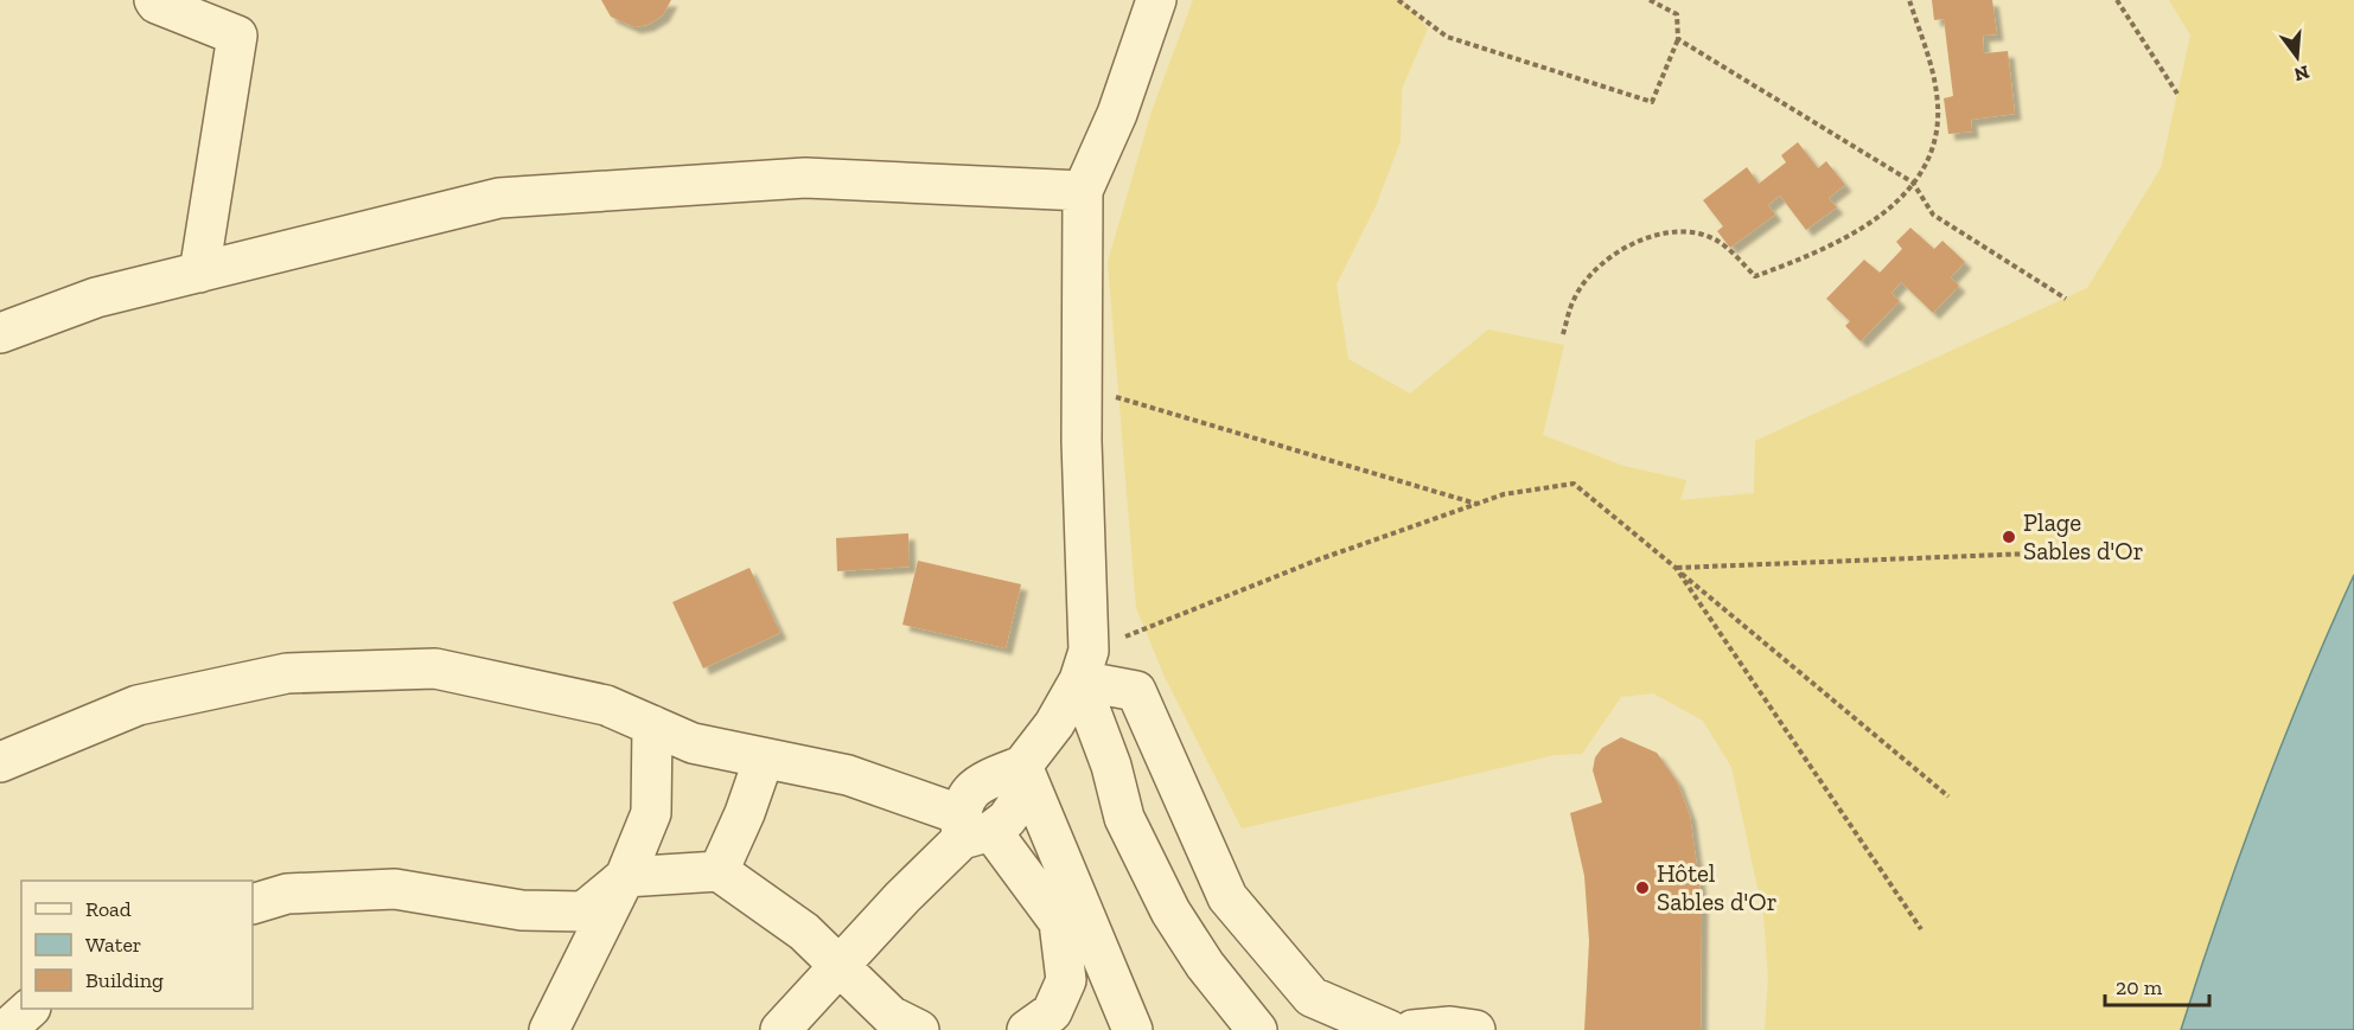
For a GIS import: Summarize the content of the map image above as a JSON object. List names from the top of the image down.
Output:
{
  "places": ["Plage Sables d'Or", "Hôtel Sables d'Or"],
  "legend": ["Road", "Water", "Building"],
  "scale_bar": "20 m",
  "north": "bottom"
}
